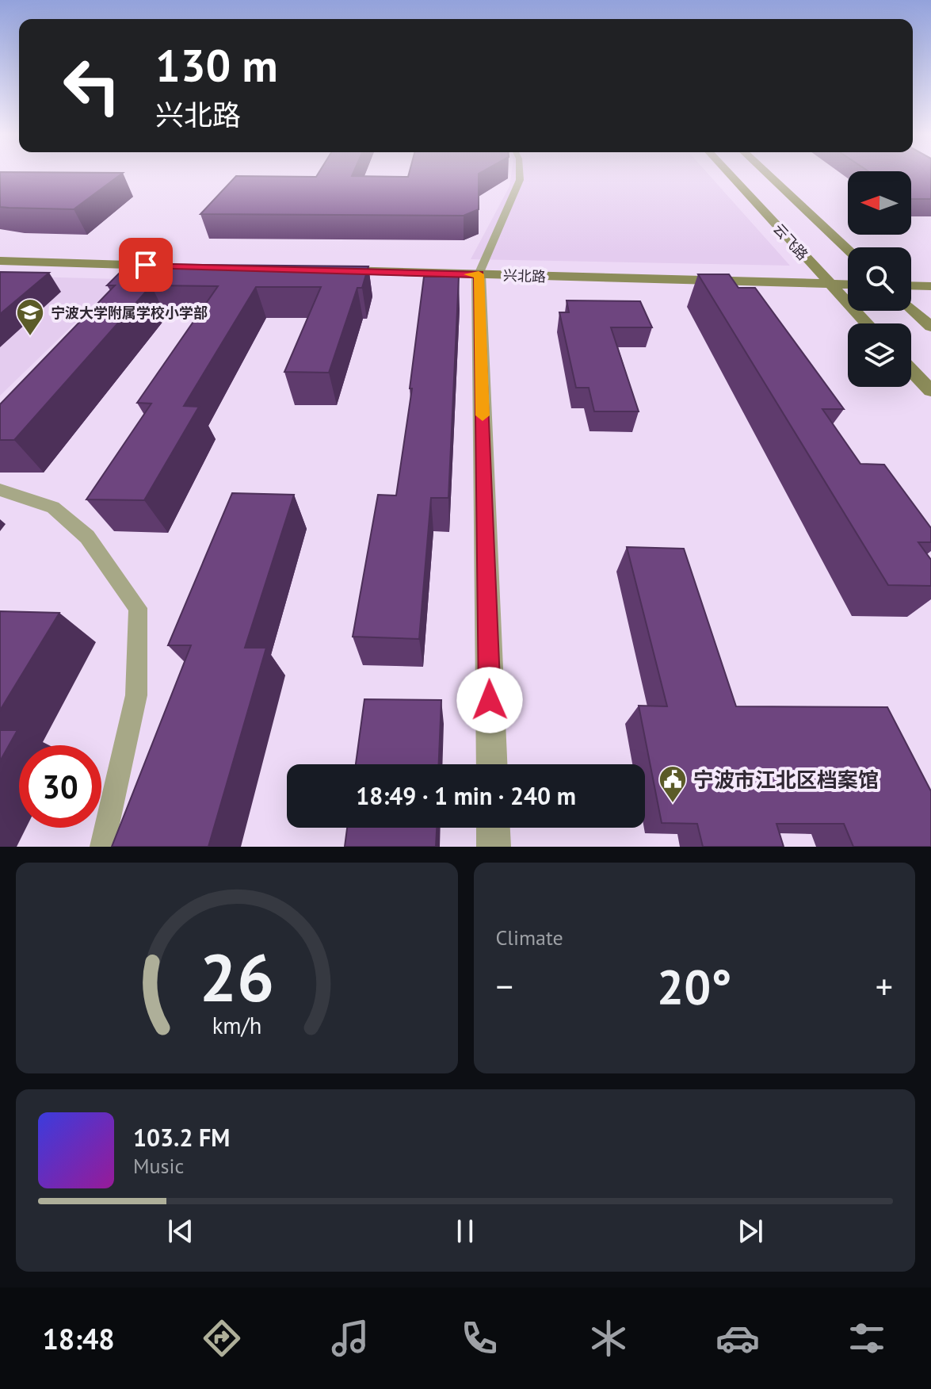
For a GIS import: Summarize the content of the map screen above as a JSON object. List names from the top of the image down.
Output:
{
  "streets": {
    "main road": ["云飞路", "兴北路"]
  },
  "crossings": [
    ["云飞路", "兴北路"]
  ],
  "places": {
    "school or university": ["宁波大学附属学校小学部"],
    "public building": ["宁波市江北区档案馆"]
  },
  "north": "left",
  "page": {
    "turn": ["130 m", "兴北路"],
    "limit": "30",
    "trip": "18:49 · 1 min · 240 m",
    "tile": "Climate",
    "heat": ["−", "20°", "+"],
    "song": ["103.2 FM", "Music"],
    "tabs": "18:48",
    "gauge": ["26", "km/h"]
  }
}
